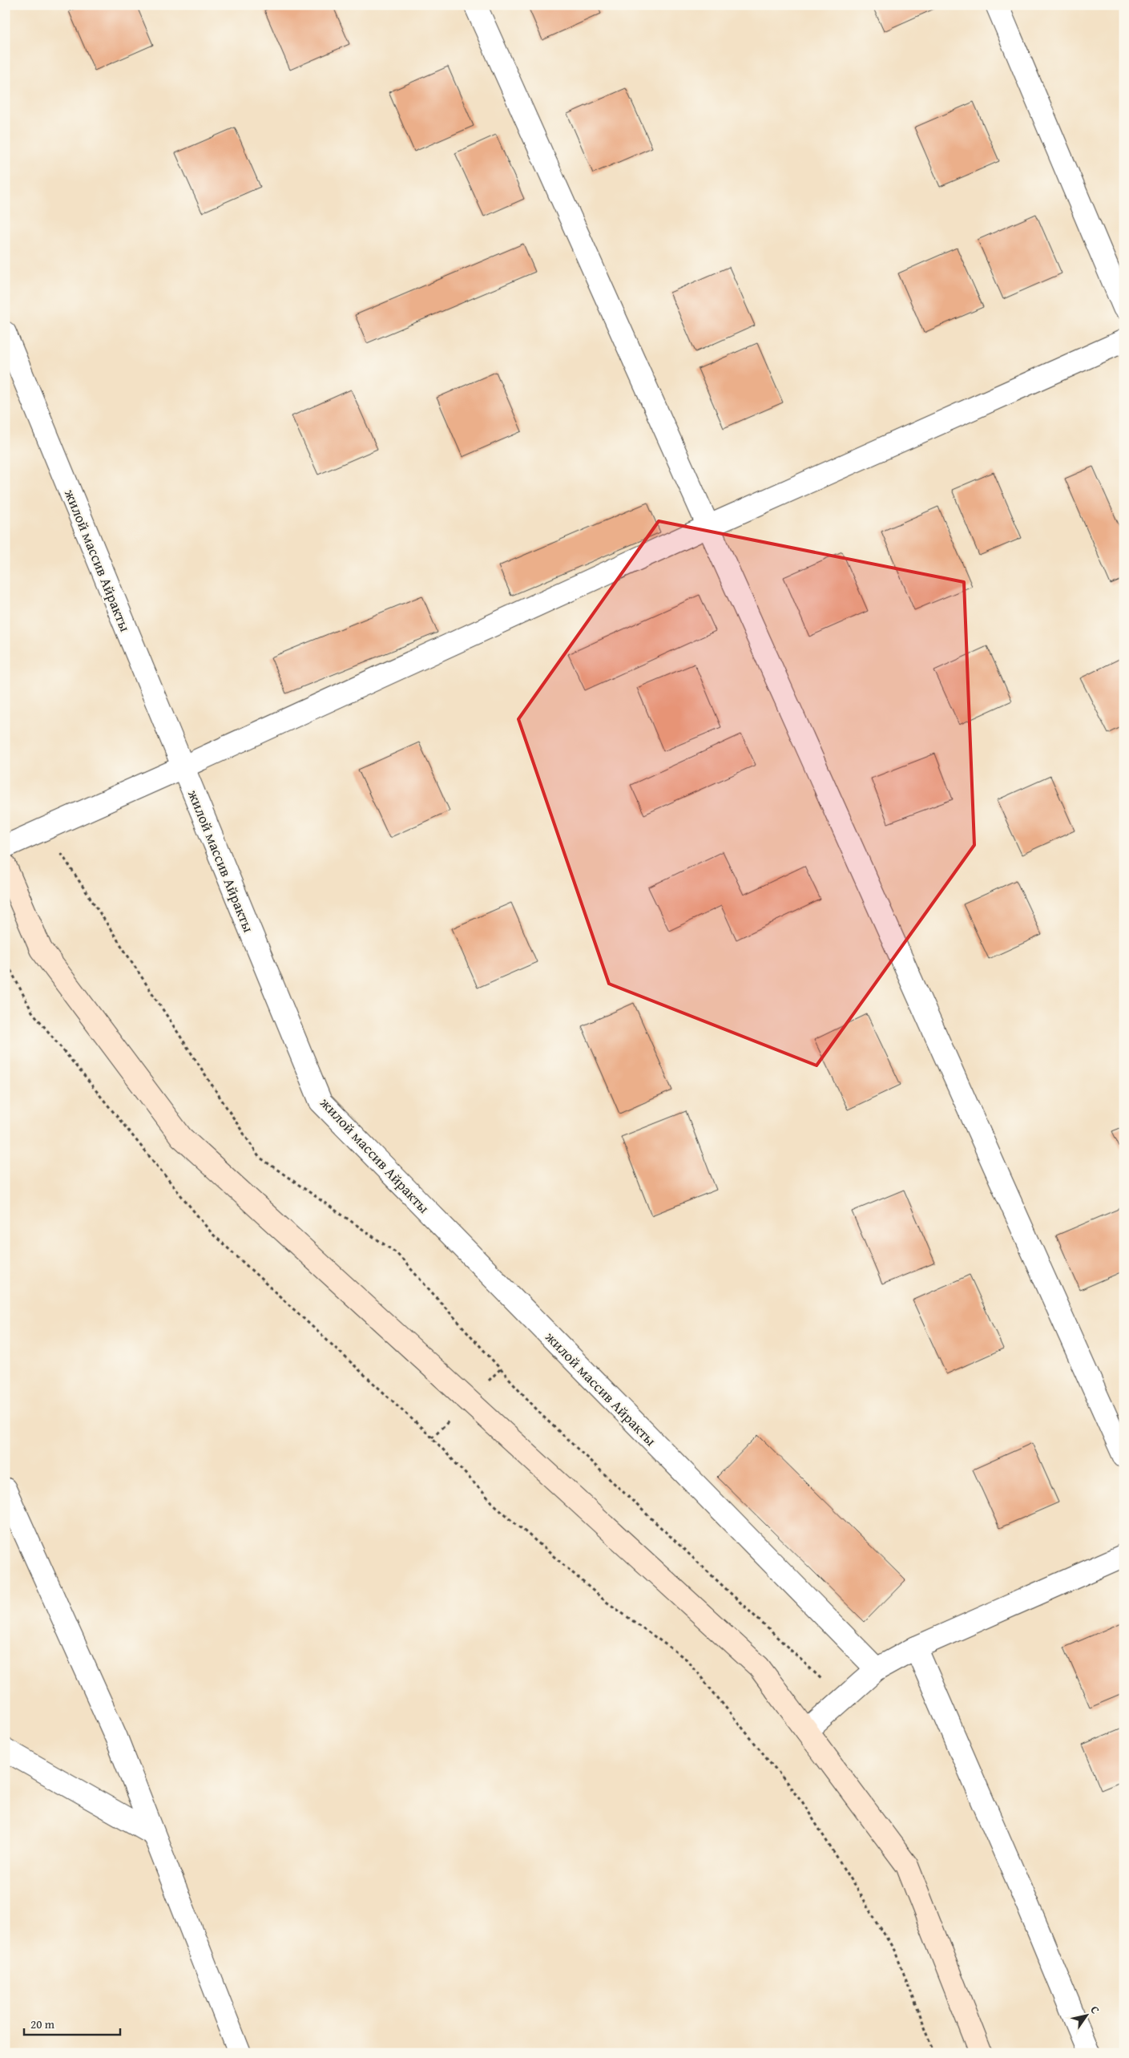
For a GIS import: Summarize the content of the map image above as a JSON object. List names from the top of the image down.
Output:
{
  "streets": {
    "street": ["жилой массив Айракты"]
  },
  "scale_bar": "20 m",
  "north": "top right"
}
